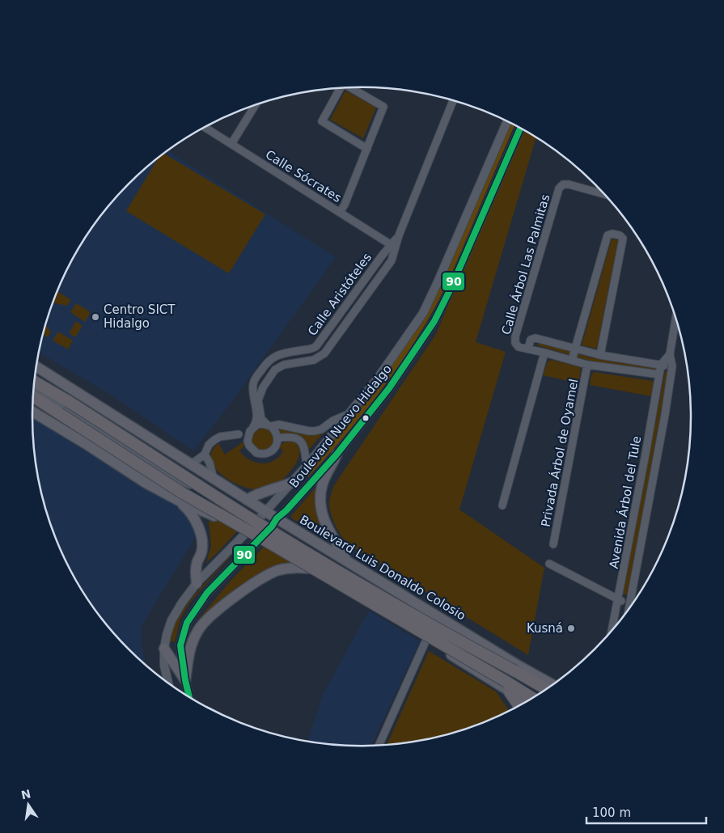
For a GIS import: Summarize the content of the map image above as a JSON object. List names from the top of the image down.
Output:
{
  "streets": {
    "main road": ["Boulevard Luis Donaldo Colosio"],
    "street": [
      "Calle Sócrates",
      "Calle Árbol Las Palmitas",
      "Calle Aristóteles",
      "Boulevard Nuevo Hidalgo",
      "Privada Árbol de Oyamel",
      "Avenida Árbol del Tule"
    ]
  },
  "crossings": [
    ["Calle Sócrates", "Calle Aristóteles"],
    ["Boulevard Nuevo Hidalgo", "Boulevard Luis Donaldo Colosio"]
  ],
  "places": ["Centro SICT Hidalgo", "Kusná"],
  "lines": ["transit line 90"],
  "scale_bar": "100 m",
  "north": "top"
}
